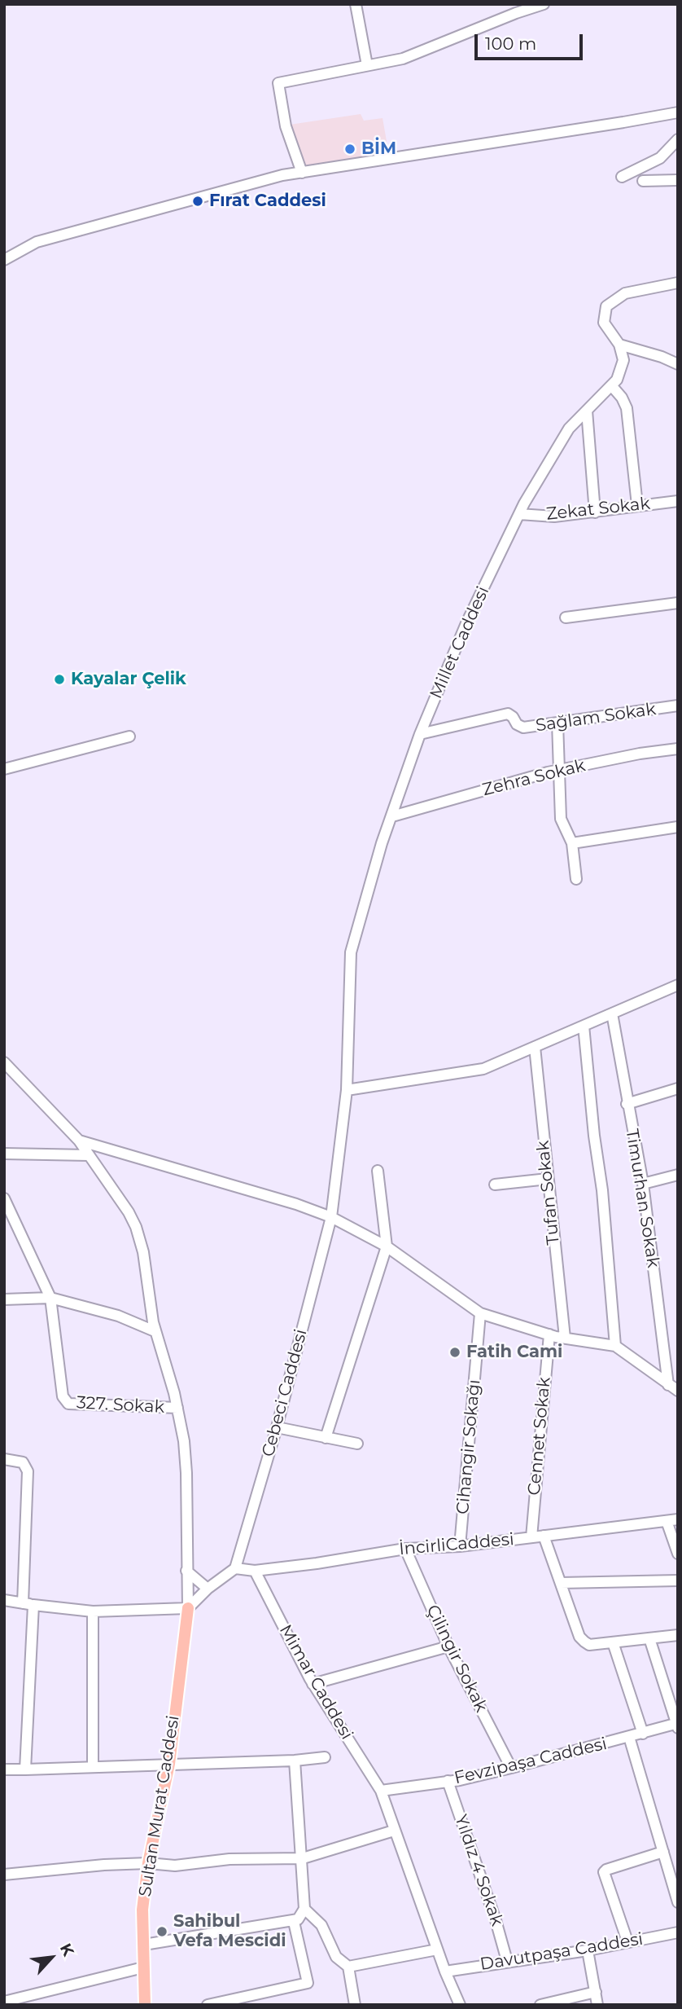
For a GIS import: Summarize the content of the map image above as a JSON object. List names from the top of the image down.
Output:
{
  "streets": {
    "main road": ["Sultan Murat Caddesi"],
    "street": [
      "Zekat Sokak",
      "Millet Caddesi",
      "Sağlam Sokak",
      "Zehra Sokak",
      "Tufan Sokak",
      "Timurhan Sokak",
      "Cebeci Caddesi",
      "327. Sokak",
      "Cennet Sokak",
      "Cihangir Sokağı",
      "İncirliCaddesi",
      "Çilingir Sokak",
      "Mimar Caddesi",
      "Fevzipaşa Caddesi",
      "Yıldız 4 Sokak",
      "Davutpaşa Caddesi"
    ]
  },
  "crossings": [
    ["Zekat Sokak", "Millet Caddesi"],
    ["Millet Caddesi", "Sağlam Sokak"],
    ["Millet Caddesi", "Zehra Sokak"],
    ["Millet Caddesi", "Cebeci Caddesi"],
    ["Cebeci Caddesi", "İncirliCaddesi"],
    ["Cennet Sokak", "İncirliCaddesi"],
    ["Cihangir Sokağı", "İncirliCaddesi"],
    ["İncirliCaddesi", "Çilingir Sokak"],
    ["İncirliCaddesi", "Mimar Caddesi"],
    ["Çilingir Sokak", "Fevzipaşa Caddesi"],
    ["Mimar Caddesi", "Fevzipaşa Caddesi"],
    ["Fevzipaşa Caddesi", "Yıldız 4 Sokak"],
    ["Yıldız 4 Sokak", "Davutpaşa Caddesi"]
  ],
  "places": [
    "BİM",
    "Fırat Caddesi",
    "Kayalar Çelik",
    "Fatih Cami",
    "Sahibul Vefa Mescidi"
  ],
  "scale_bar": "100 m",
  "north": "top right"
}
